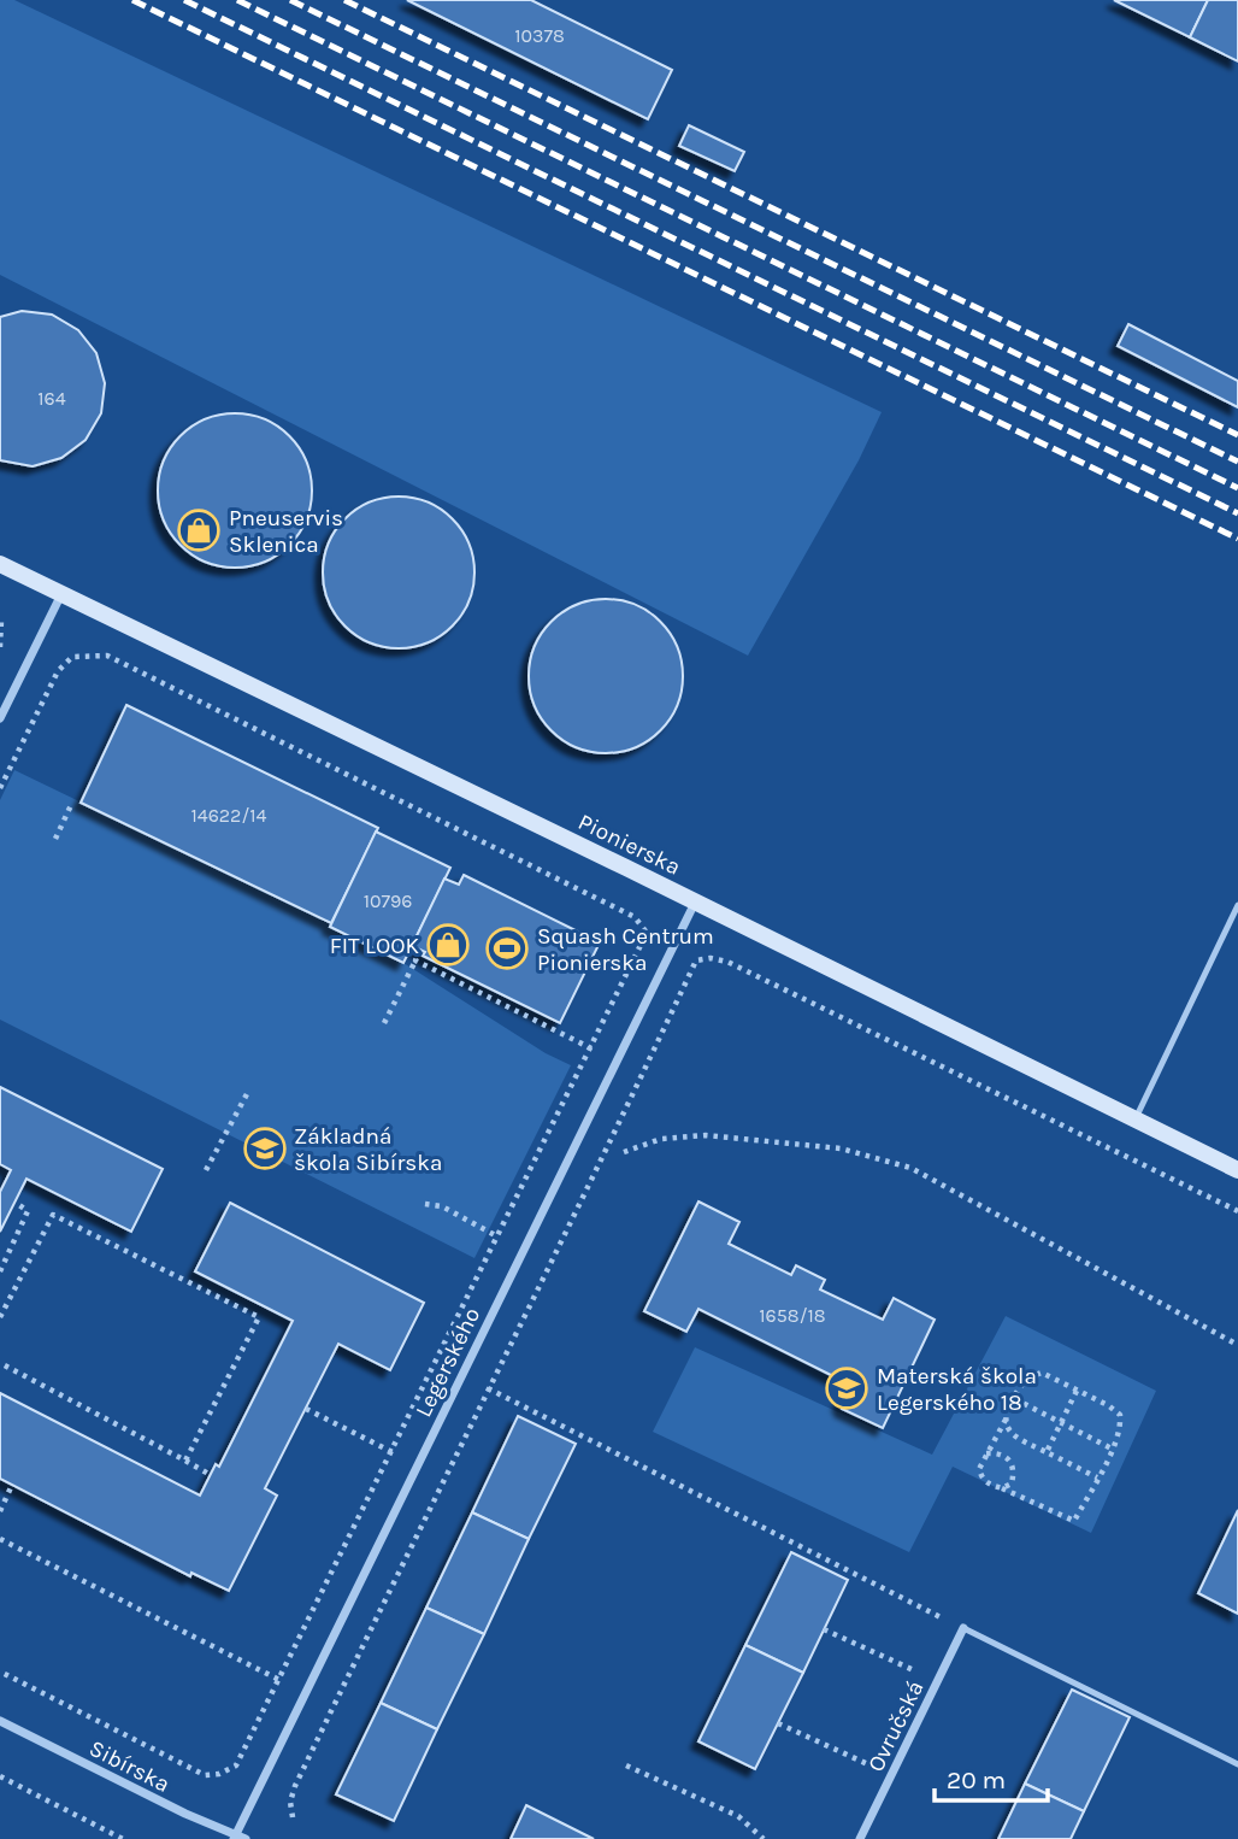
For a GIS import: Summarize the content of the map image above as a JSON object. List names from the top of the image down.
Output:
{
  "streets": {
    "street": [
      "Pionierska",
      "Legerského",
      "Ovručská",
      "Sibírska"
    ]
  },
  "crossings": [
    ["Pionierska", "Legerského"],
    ["Legerského", "Sibírska"]
  ],
  "places": {
    "shop": ["Pneuservis Sklenica", "FIT LOOK"],
    "sports": ["Squash Centrum Pionierska"],
    "school or university": ["Základná škola Sibírska", "Materská škola Legerského 18"]
  },
  "house_numbers": [
    "10378",
    "164",
    "14622/14",
    "10796",
    "1658/18"
  ],
  "scale_bar": "20 m"
}
